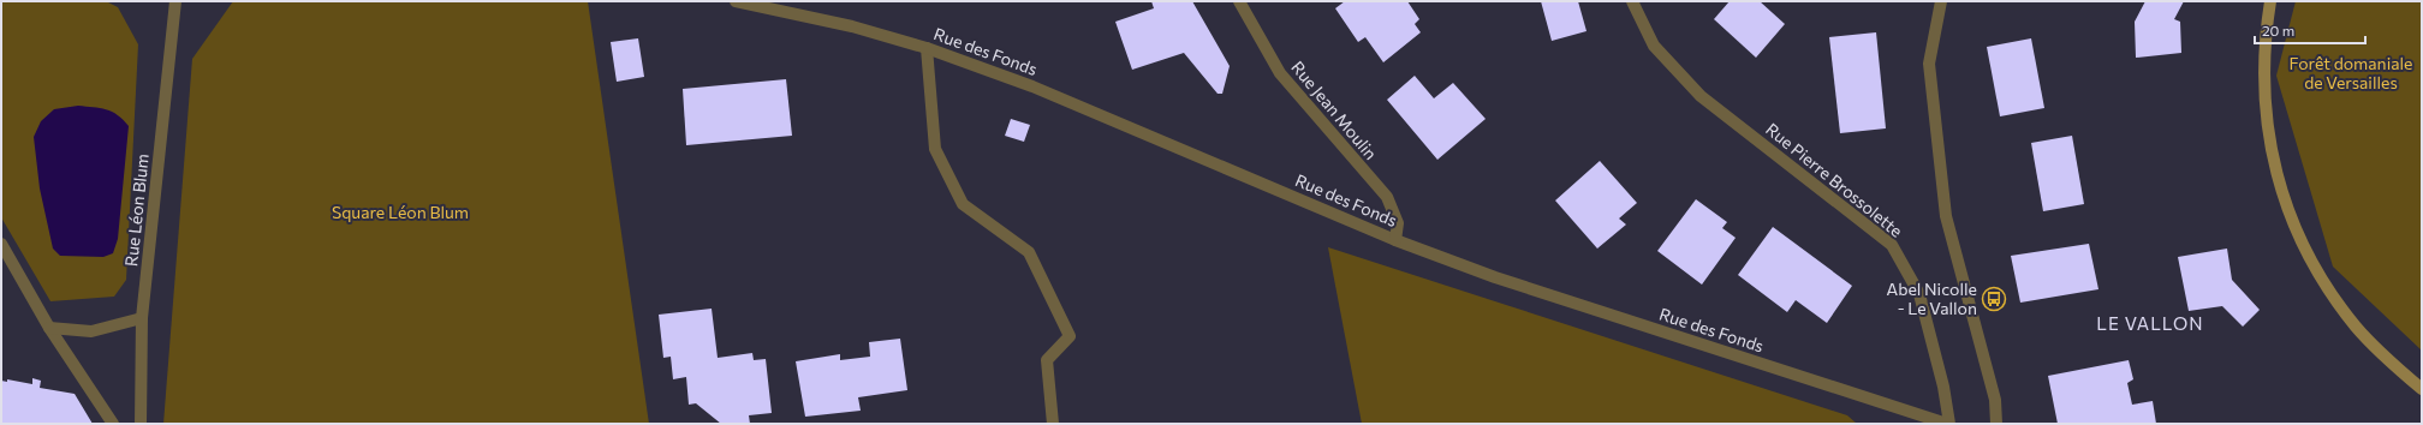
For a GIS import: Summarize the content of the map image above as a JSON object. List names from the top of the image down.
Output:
{
  "streets": {
    "street": [
      "Rue des Fonds",
      "Rue Jean Moulin",
      "Rue Pierre Brossolette",
      "Rue Léon Blum"
    ]
  },
  "crossings": [
    ["Rue des Fonds", "Rue Jean Moulin"],
    ["Rue des Fonds", "Rue Pierre Brossolette"]
  ],
  "districts": ["LE VALLON"],
  "parks": ["Forêt domaniale de Versailles", "Square Léon Blum"],
  "places": {
    "bus stop": ["Abel Nicolle - Le Vallon"]
  },
  "scale_bar": "20 m"
}
